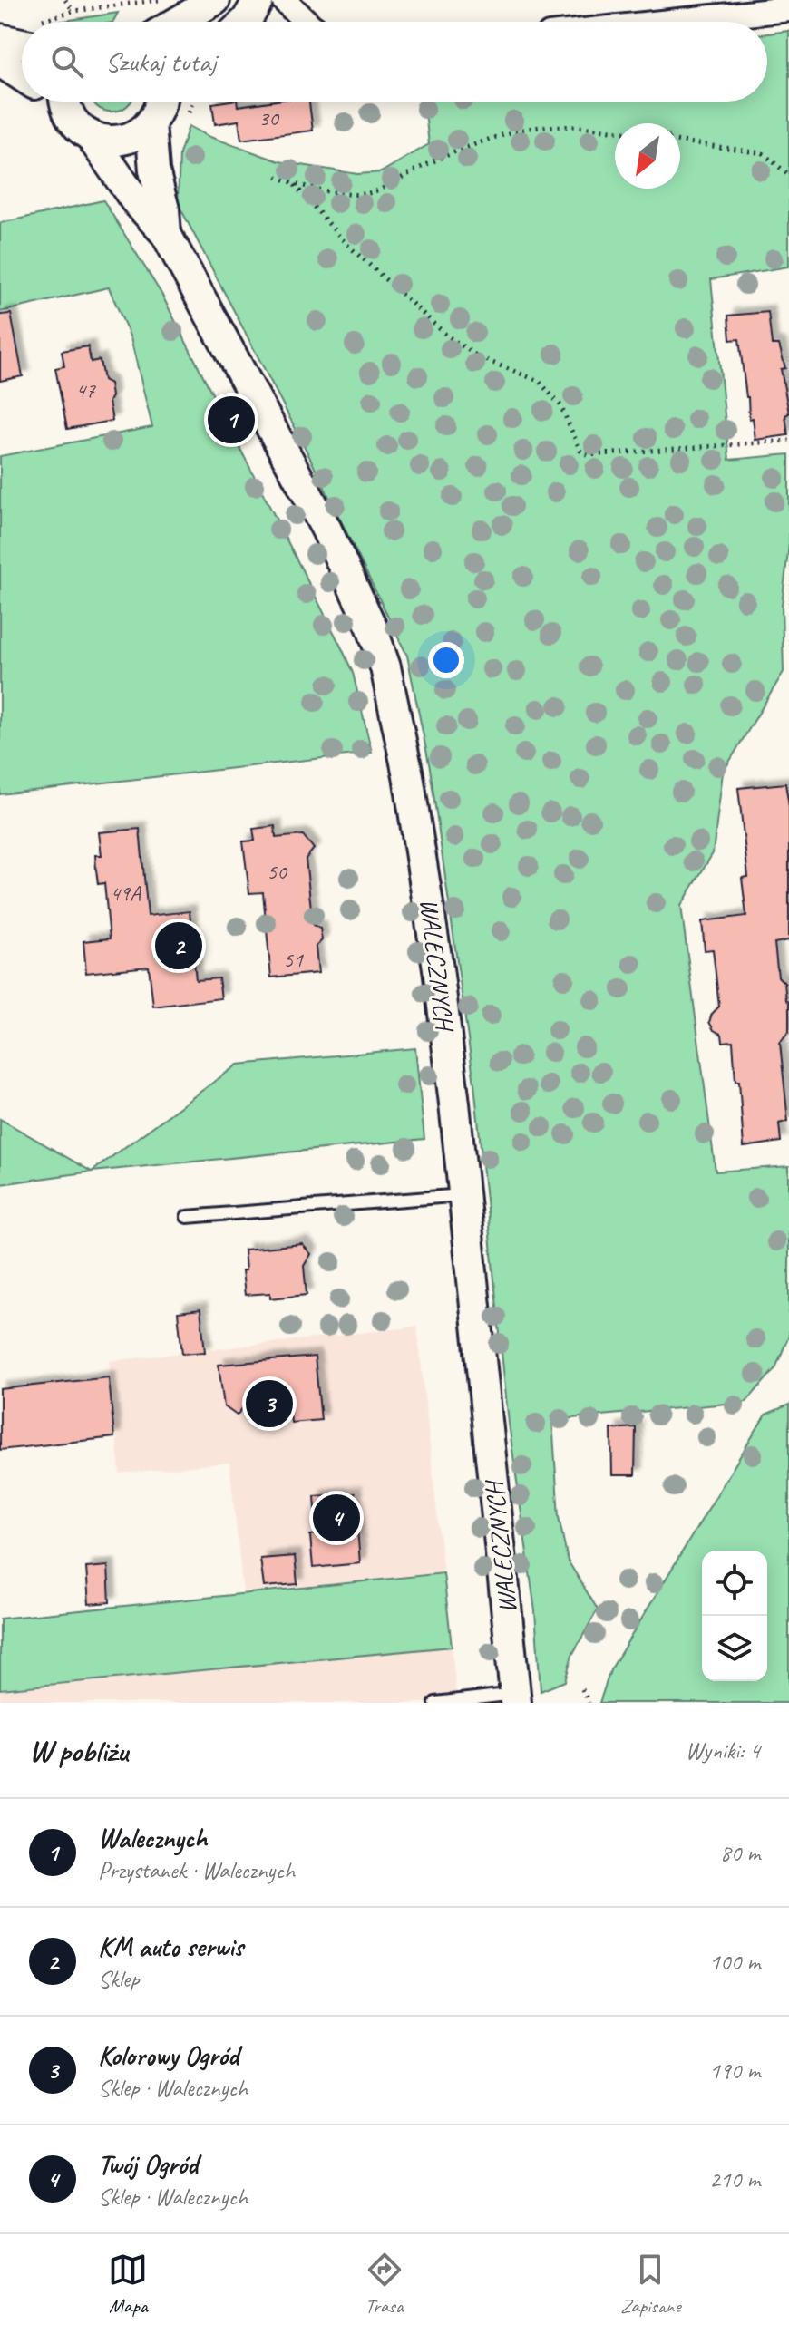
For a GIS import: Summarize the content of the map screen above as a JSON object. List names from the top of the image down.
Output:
{
  "streets": {
    "street": ["WALECZNYCH"]
  },
  "house_numbers": [
    "30",
    "47",
    "50",
    "49A",
    "51"
  ],
  "north": "bottom left",
  "page": {
    "search": "Szukaj tutaj",
    "pins": [
      "1",
      "2",
      "3",
      "4"
    ],
    "heading": ["W pobliżu", "Wyniki: 4"],
    "list": [
      {
        "mark": "1",
        "name": "Walecznych",
        "note": "Przystanek · Walecznych",
        "value": "80 m"
      },
      {
        "mark": "2",
        "name": "KM auto serwis",
        "note": "Sklep",
        "value": "100 m"
      },
      {
        "mark": "3",
        "name": "Kolorowy Ogród",
        "note": "Sklep · Walecznych",
        "value": "190 m"
      },
      {
        "mark": "4",
        "name": "Twój Ogród",
        "note": "Sklep · Walecznych",
        "value": "210 m"
      }
    ],
    "nav": ["Mapa", "Trasa", "Zapisane"]
  }
}
